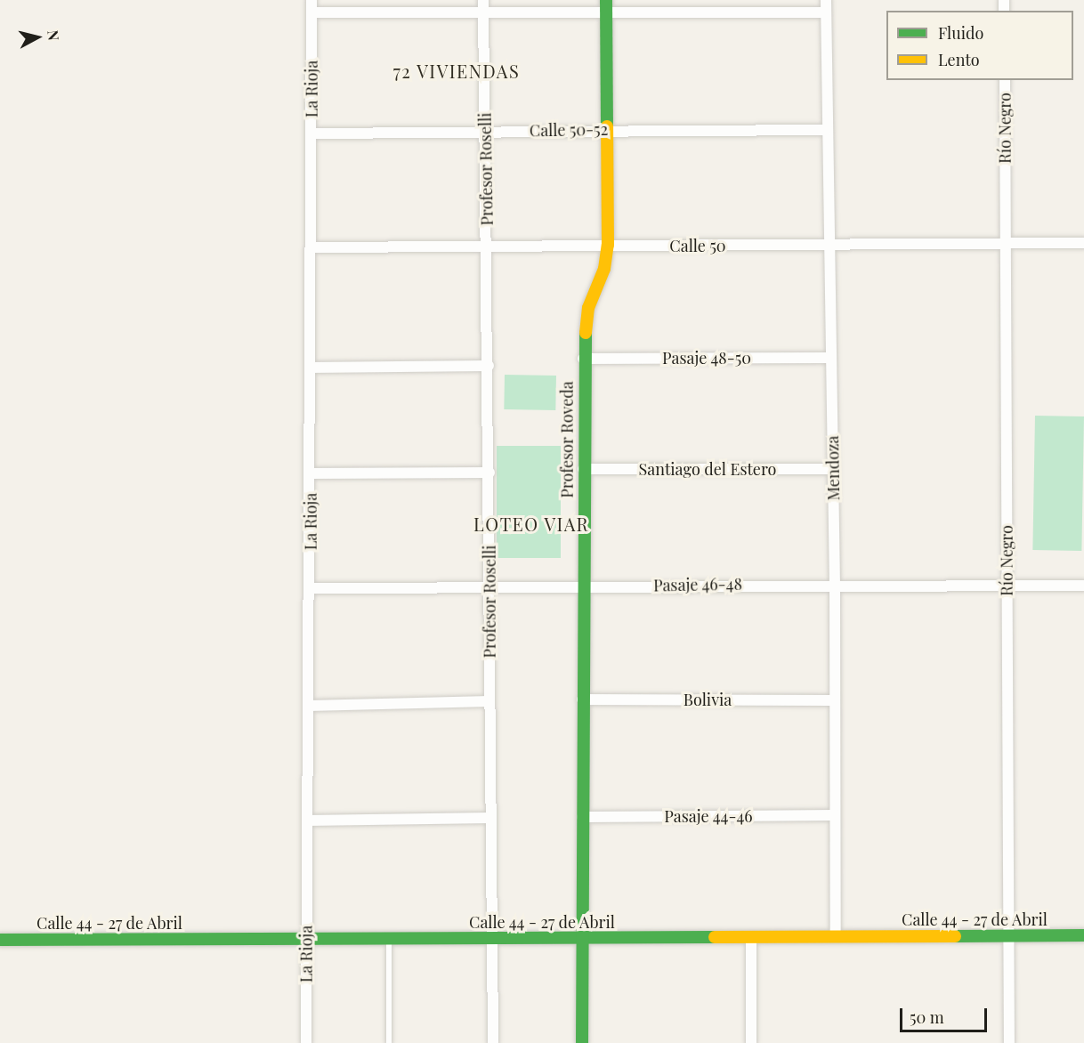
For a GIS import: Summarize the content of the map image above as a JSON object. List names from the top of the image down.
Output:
{
  "streets": {
    "street": [
      "La Rioja",
      "Río Negro",
      "Calle 50-52",
      "Profesor Roselli",
      "Calle 50",
      "Pasaje 48-50",
      "Profesor Roveda",
      "Mendoza",
      "Santiago del Estero",
      "Pasaje 46-48",
      "Bolivia",
      "Pasaje 44-46",
      "Calle 44 - 27 de Abril"
    ]
  },
  "crossings": [
    ["La Rioja", "Calle 50-52"],
    ["La Rioja", "Calle 50"],
    ["La Rioja", "Pasaje 46-48"],
    ["La Rioja", "Calle 44 - 27 de Abril"],
    ["Río Negro", "Calle 50"],
    ["Río Negro", "Pasaje 46-48"],
    ["Río Negro", "Calle 44 - 27 de Abril"],
    ["Calle 50-52", "Profesor Roselli"],
    ["Calle 50-52", "Profesor Roveda"],
    ["Calle 50-52", "Mendoza"],
    ["Profesor Roselli", "Calle 50"],
    ["Profesor Roselli", "Pasaje 46-48"],
    ["Profesor Roselli", "Calle 44 - 27 de Abril"],
    ["Calle 50", "Profesor Roveda"],
    ["Calle 50", "Mendoza"],
    ["Pasaje 48-50", "Profesor Roveda"],
    ["Pasaje 48-50", "Mendoza"],
    ["Profesor Roveda", "Santiago del Estero"],
    ["Profesor Roveda", "Pasaje 46-48"],
    ["Profesor Roveda", "Bolivia"],
    ["Profesor Roveda", "Pasaje 44-46"],
    ["Profesor Roveda", "Calle 44 - 27 de Abril"],
    ["Mendoza", "Santiago del Estero"],
    ["Mendoza", "Pasaje 46-48"],
    ["Mendoza", "Bolivia"],
    ["Mendoza", "Pasaje 44-46"],
    ["Mendoza", "Calle 44 - 27 de Abril"]
  ],
  "districts": ["72 VIVIENDAS", "LOTEO VIAR"],
  "legend": ["Fluido", "Lento"],
  "scale_bar": "50 m",
  "north": "right"
}
